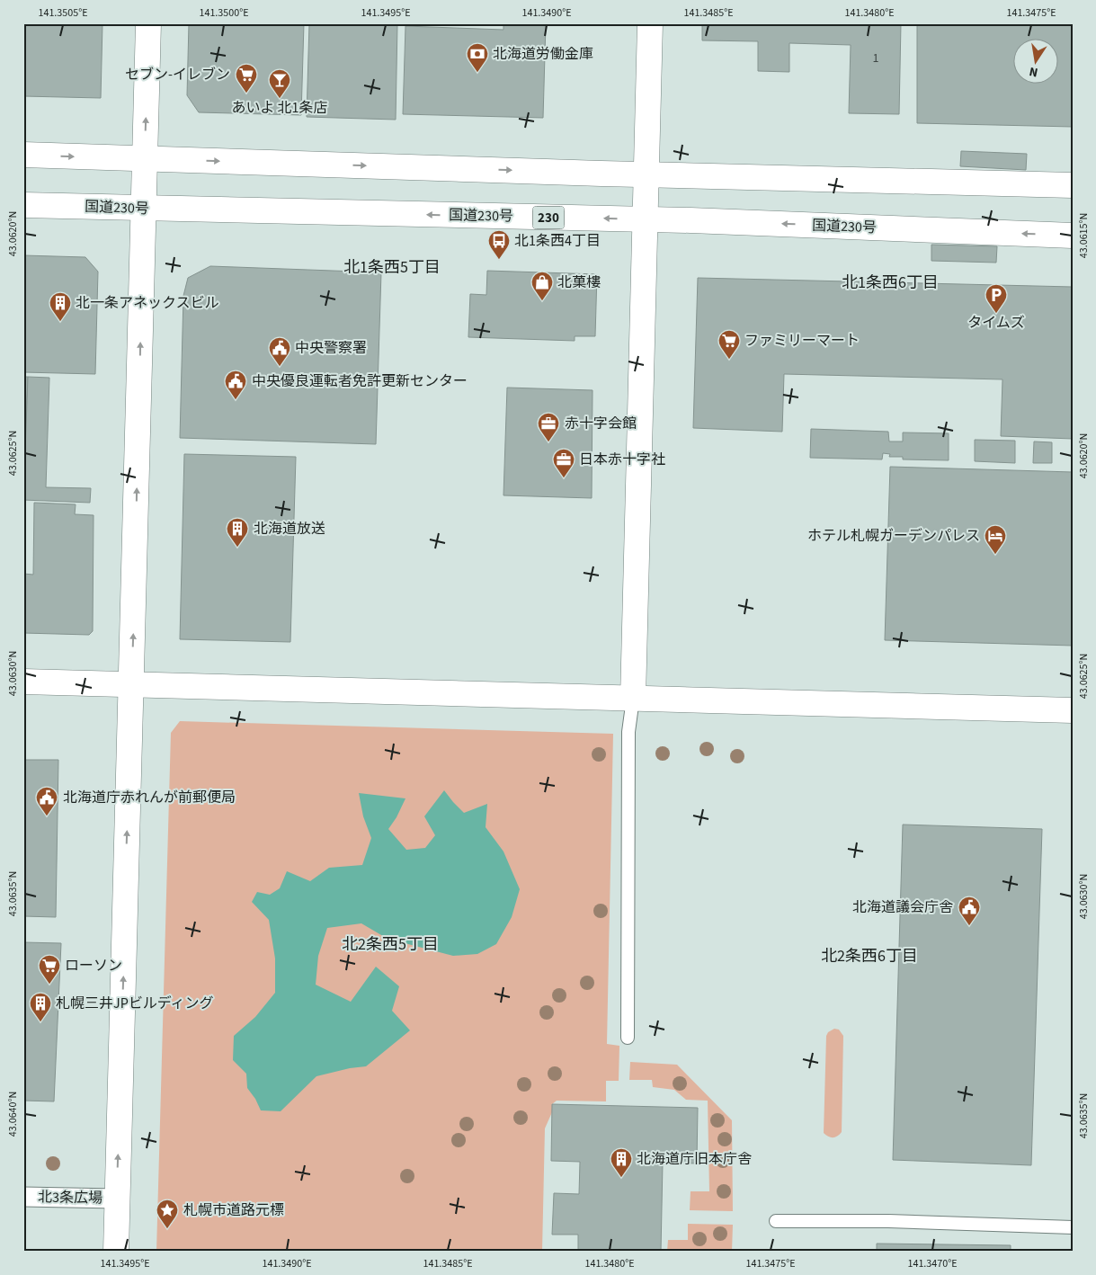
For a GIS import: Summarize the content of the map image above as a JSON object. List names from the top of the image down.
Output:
{
  "streets": {
    "main road": ["国道230号", "230"],
    "street": ["北3条広場"]
  },
  "districts": [
    "北1条西5丁目",
    "北1条西6丁目",
    "北2条西5丁目",
    "北2条西6丁目"
  ],
  "places": {
    "bank": ["北海道労働金庫"],
    "supermarket": ["セブン-イレブン", "ファミリーマート", "ローソン"],
    "bar": ["あいよ 北1条店"],
    "bus stop": ["北1条西4丁目"],
    "shop": ["北菓樓"],
    "parking": ["タイムズ"],
    "building": [
      "北一条アネックスビル",
      "北海道放送",
      "札幌三井JPビルディング",
      "北海道庁旧本庁舎"
    ],
    "public building": [
      "中央警察署",
      "中央優良運転者免許更新センター",
      "北海道庁赤れんが前郵便局",
      "北海道議会庁舎"
    ],
    "office": ["赤十字会館", "日本赤十字社"],
    "hotel": ["ホテル札幌ガーデンパレス"],
    "place": ["札幌市道路元標"]
  },
  "house_numbers": ["1"],
  "north": "bottom",
  "coordinates": [
    "141.3505°E",
    "141.3500°E",
    "141.3495°E",
    "141.3490°E",
    "141.3485°E",
    "141.3480°E",
    "141.3475°E",
    "43.0620°N",
    "43.0615°N",
    "43.0625°N",
    "43.0630°N",
    "43.0635°N",
    "43.0640°N",
    "141.3470°E"
  ]
}
